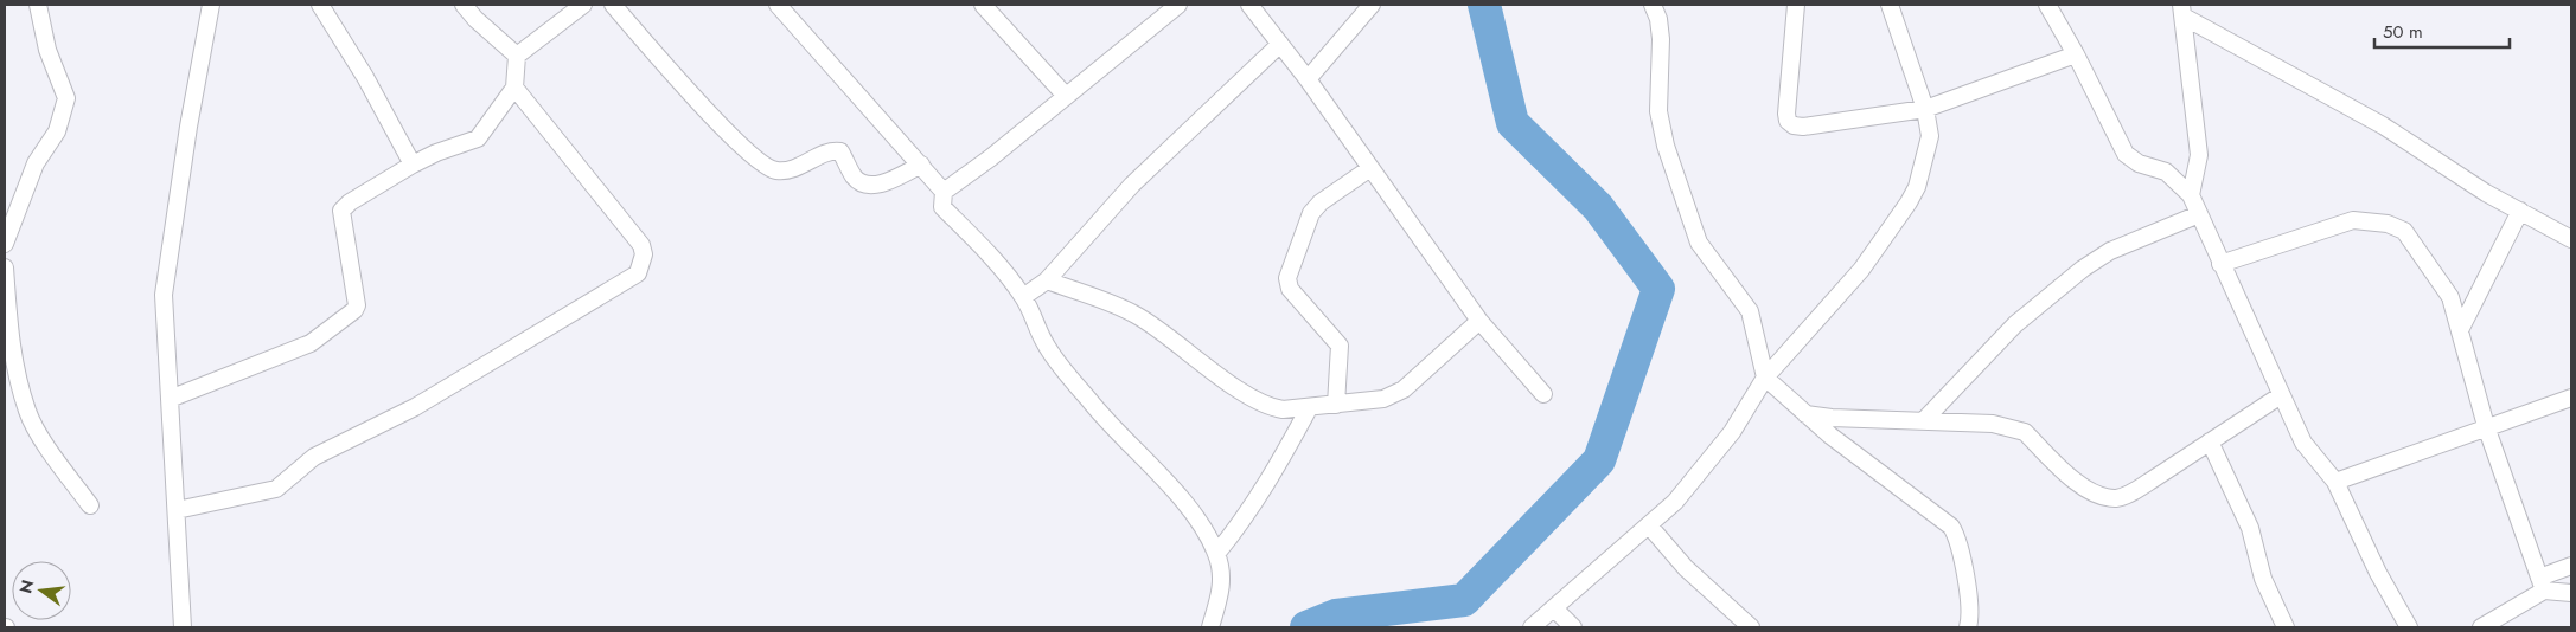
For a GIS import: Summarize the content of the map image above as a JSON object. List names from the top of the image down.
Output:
{
  "scale_bar": "50 m",
  "north": "left"
}
